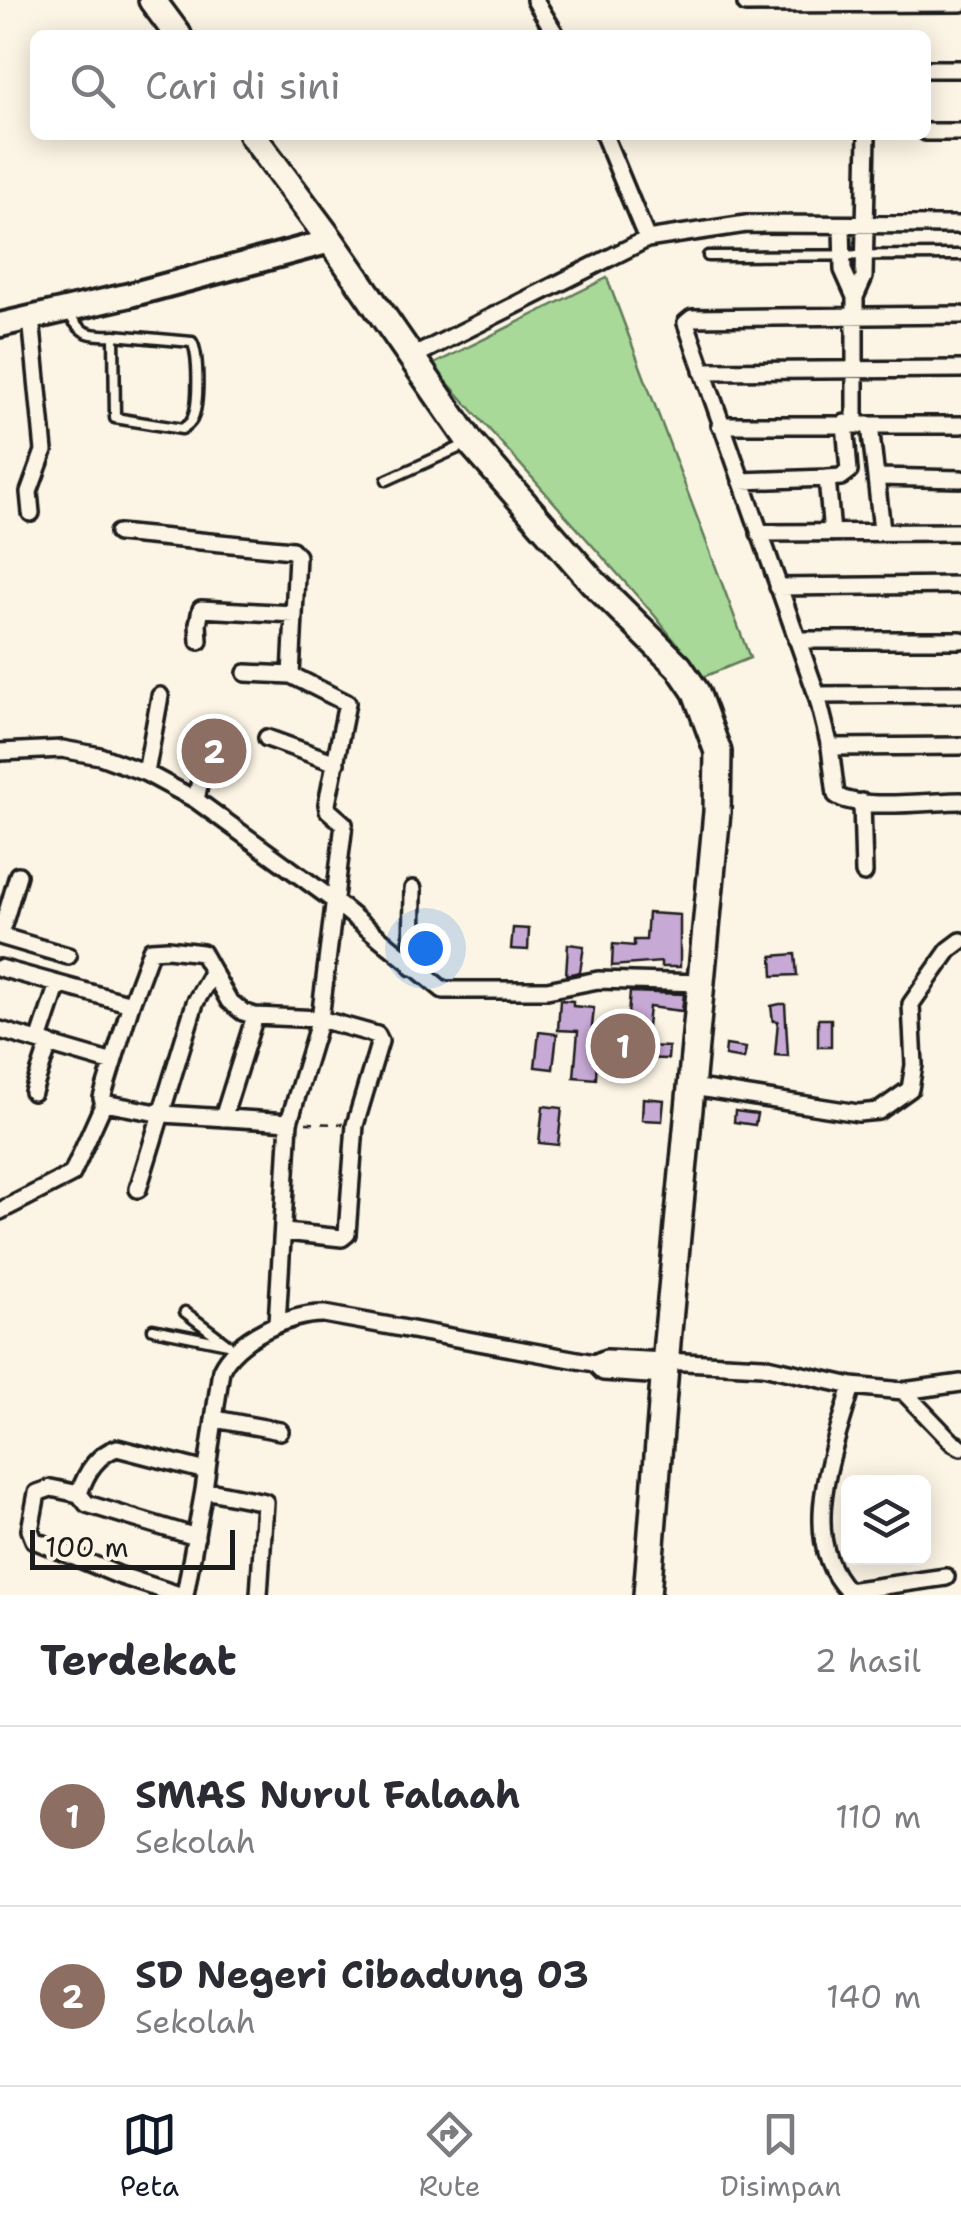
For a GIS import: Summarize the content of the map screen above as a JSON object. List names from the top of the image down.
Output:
{
  "scale_bar": "100 m",
  "page": {
    "search": "Cari di sini",
    "pins": ["2", "1"],
    "scale": "100 m",
    "heading": ["Terdekat", "2 hasil"],
    "list": [
      {
        "mark": "1",
        "name": "SMAS Nurul Falaah",
        "note": "Sekolah",
        "value": "110 m"
      },
      {
        "mark": "2",
        "name": "SD Negeri Cibadung 03",
        "note": "Sekolah",
        "value": "140 m"
      }
    ],
    "nav": ["Peta", "Rute", "Disimpan"]
  }
}
